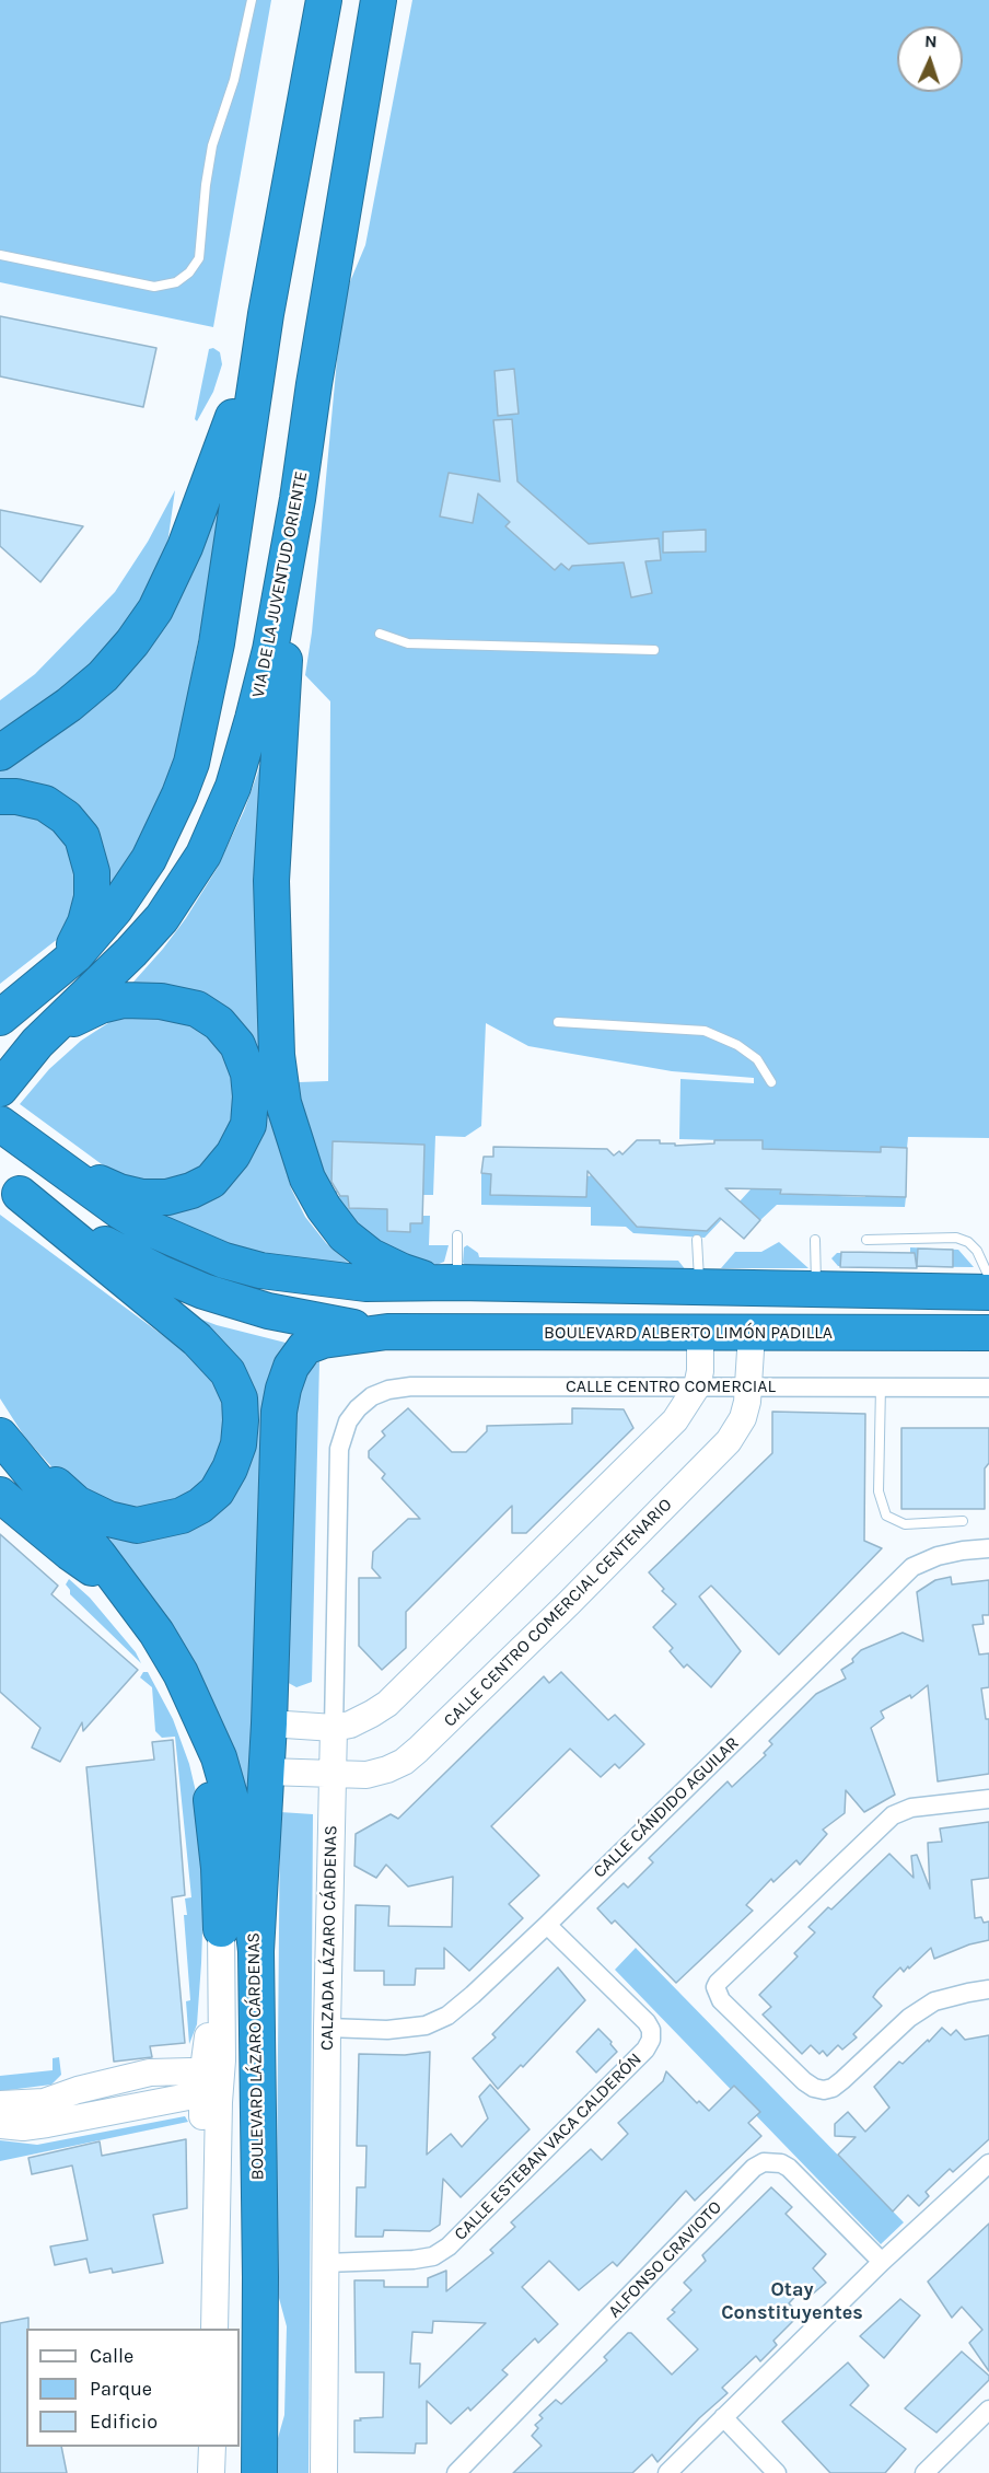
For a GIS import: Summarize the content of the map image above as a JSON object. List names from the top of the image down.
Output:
{
  "streets": {
    "highway": ["VIA DE LA JUVENTUD ORIENTE", "BOULEVARD ALBERTO LIMÓN PADILLA", "BOULEVARD LÁZARO CÁRDENAS"],
    "street": [
      "CALLE CENTRO COMERCIAL",
      "CALLE CENTRO COMERCIAL CENTENARIO",
      "CALLE CÁNDIDO AGUILAR",
      "CALZADA LÁZARO CÁRDENAS",
      "CALLE ESTEBAN VACA CALDERÓN",
      "ALFONSO CRAVIOTO"
    ]
  },
  "crossings": [
    ["BOULEVARD ALBERTO LIMÓN PADILLA", "CALLE CENTRO COMERCIAL CENTENARIO"],
    ["CALLE CENTRO COMERCIAL", "CALLE CENTRO COMERCIAL CENTENARIO"],
    ["CALLE CENTRO COMERCIAL", "CALZADA LÁZARO CÁRDENAS"],
    ["CALLE CENTRO COMERCIAL CENTENARIO", "CALZADA LÁZARO CÁRDENAS"],
    ["CALLE CÁNDIDO AGUILAR", "CALZADA LÁZARO CÁRDENAS"],
    ["CALLE CÁNDIDO AGUILAR", "CALLE ESTEBAN VACA CALDERÓN"],
    ["CALZADA LÁZARO CÁRDENAS", "CALLE ESTEBAN VACA CALDERÓN"]
  ],
  "districts": ["Otay Constituyentes"],
  "legend": ["Calle", "Parque", "Edificio"],
  "north": "top"
}
